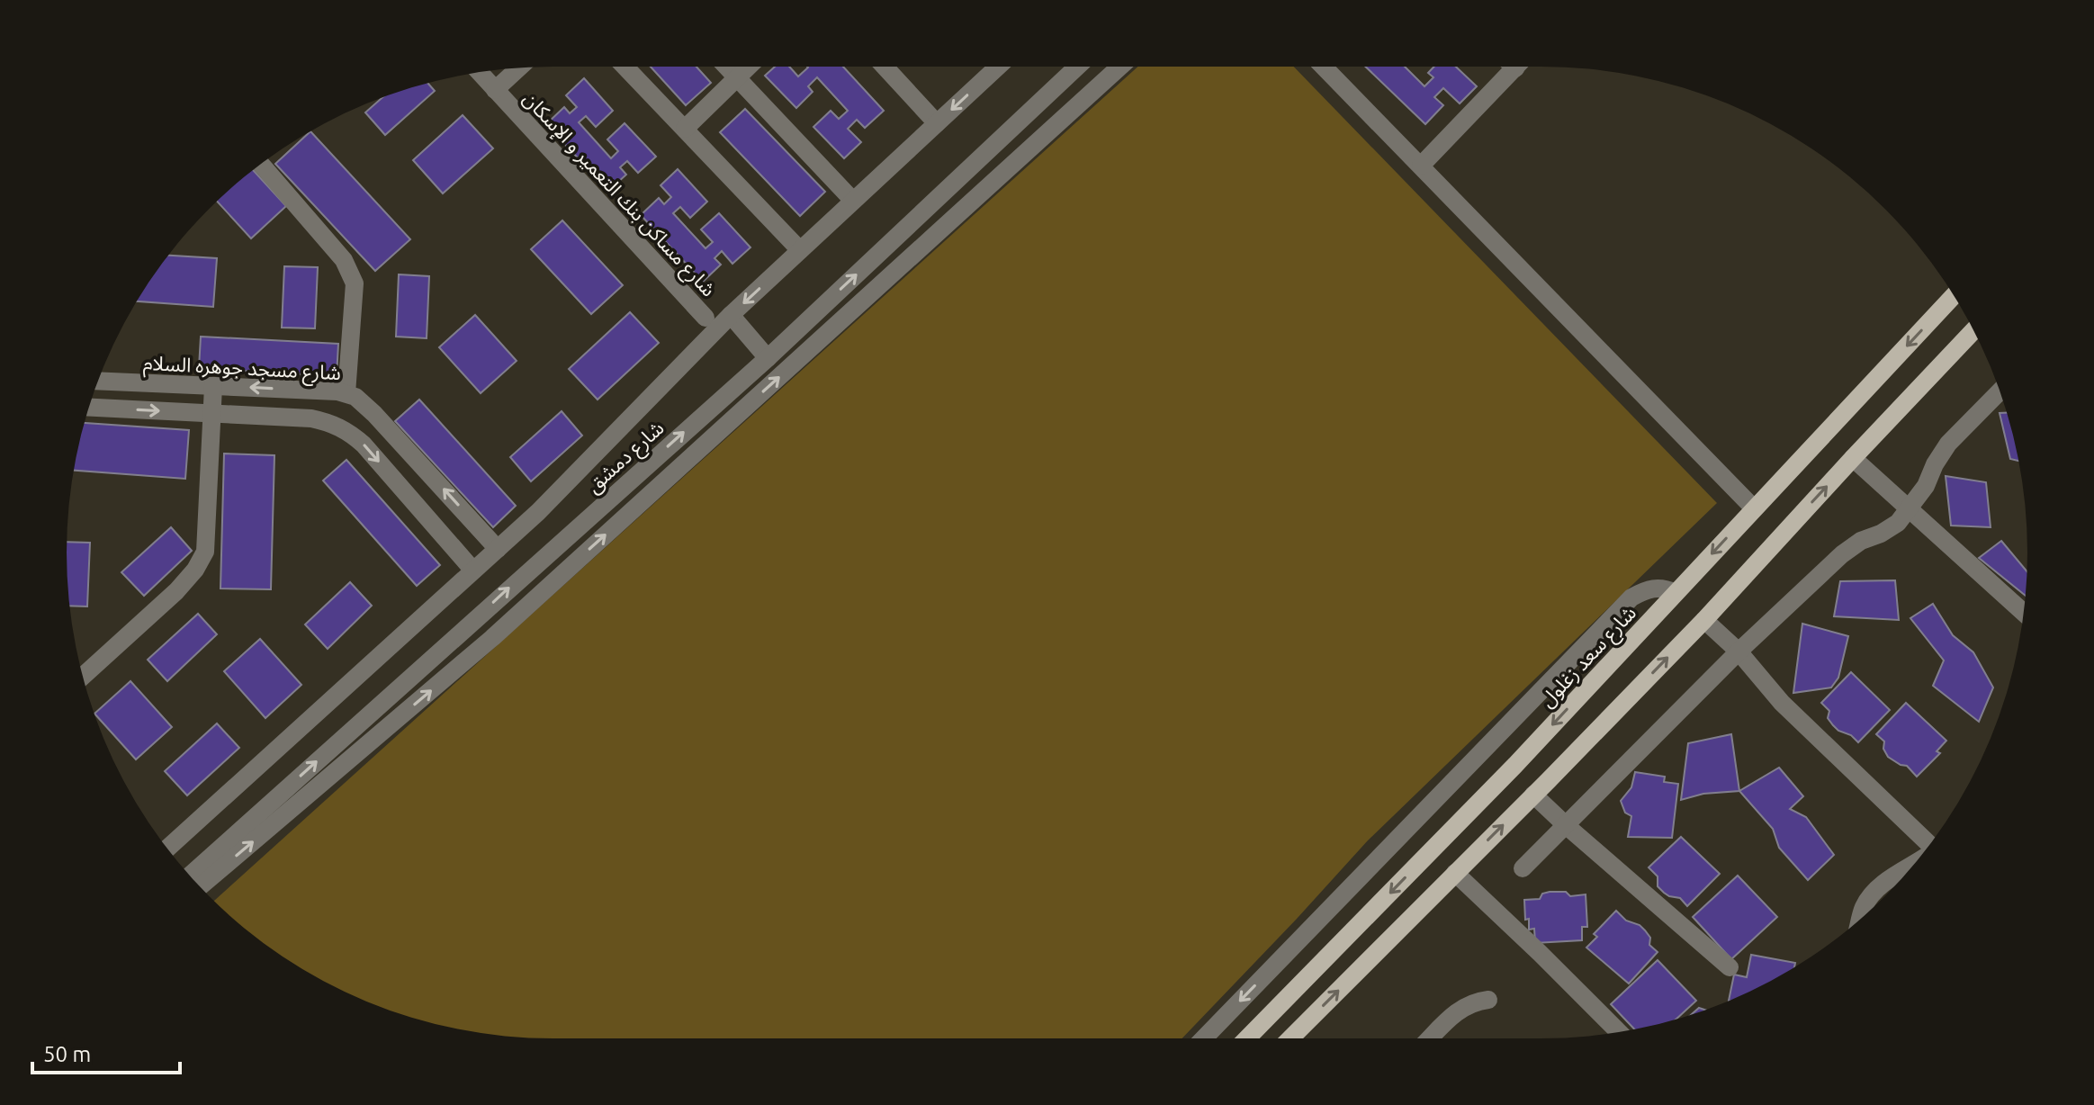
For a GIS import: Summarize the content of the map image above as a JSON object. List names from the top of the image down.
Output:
{
  "streets": {
    "main road": ["شارع سعد زغلول"],
    "street": ["شارع مساكن بنك التعمير و الإسكان", "شارع مسجد جوهره السلام", "شارع دمشق"]
  },
  "crossings": [
    ["شارع مسجد جوهره السلام", "شارع دمشق"]
  ],
  "scale_bar": "50 m"
}
